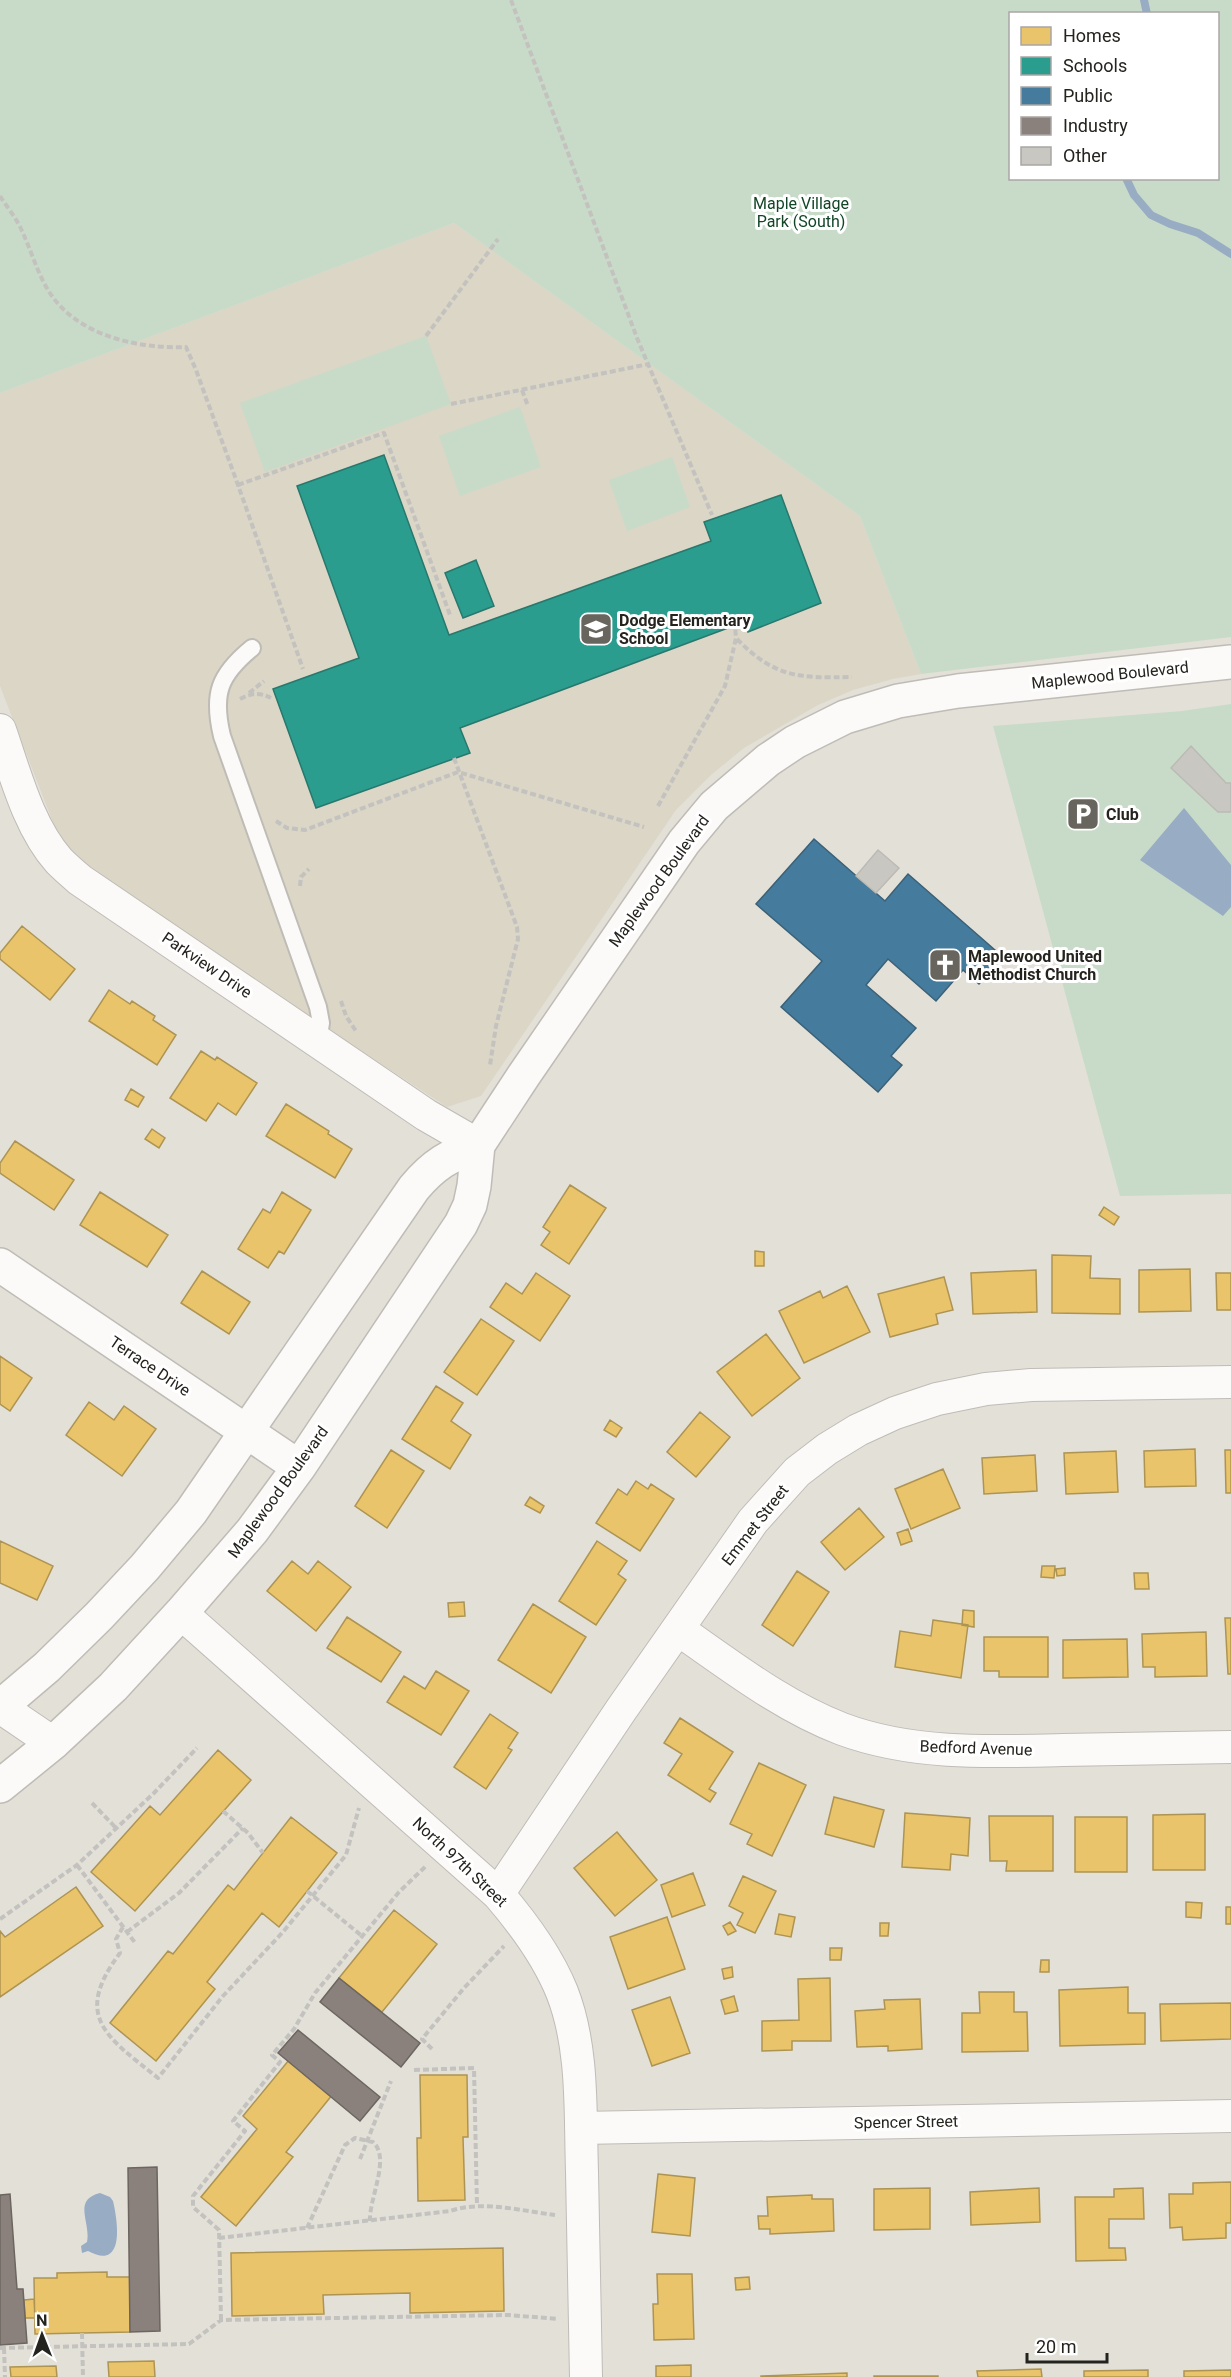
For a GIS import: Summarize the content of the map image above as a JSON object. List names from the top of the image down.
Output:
{
  "streets": {
    "street": [
      "Maplewood Boulevard",
      "Parkview Drive",
      "Terrace Drive",
      "Emmet Street",
      "Bedford Avenue",
      "North 97th Street",
      "Spencer Street"
    ]
  },
  "crossings": [
    ["Maplewood Boulevard", "Parkview Drive"],
    ["Maplewood Boulevard", "Terrace Drive"],
    ["Maplewood Boulevard", "North 97th Street"],
    ["Emmet Street", "Bedford Avenue"],
    ["Emmet Street", "North 97th Street"],
    ["North 97th Street", "Spencer Street"]
  ],
  "parks": ["Maple Village Park (South)"],
  "places": {
    "school or university": ["Dodge Elementary School"],
    "parking": ["Club"],
    "church": ["Maplewood United Methodist Church"]
  },
  "legend": [
    "Homes",
    "Schools",
    "Public",
    "Industry",
    "Other"
  ],
  "scale_bar": "20 m",
  "north": "top"
}
